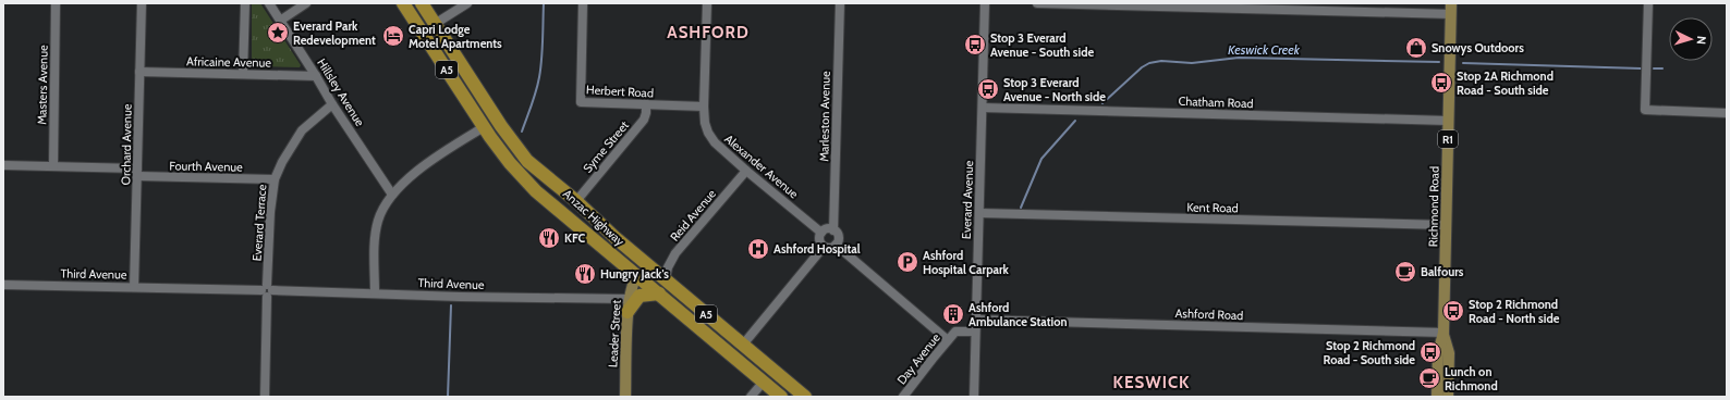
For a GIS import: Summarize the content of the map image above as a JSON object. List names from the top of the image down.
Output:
{
  "streets": {
    "highway": ["A5", "Anzac Highway"],
    "main road": ["R1", "Richmond Road", "Leader Street"],
    "street": [
      "Africaine Avenue",
      "Masters Avenue",
      "Herbert Road",
      "Hillsley Avenue",
      "Chatham Road",
      "Marleston Avenue",
      "Orchard Avenue",
      "Syme Street",
      "Fourth Avenue",
      "Alexander Avenue",
      "Everard Avenue",
      "Kent Road",
      "Reid Avenue",
      "Everard Terrace",
      "Third Avenue",
      "Ashford Road",
      "Day Avenue"
    ]
  },
  "crossings": [
    ["Africaine Avenue", "Hillsley Avenue"],
    ["Africaine Avenue", "Orchard Avenue"],
    ["Masters Avenue", "Fourth Avenue"],
    ["Herbert Road", "Syme Street"],
    ["Herbert Road", "Alexander Avenue"],
    ["Hillsley Avenue", "Everard Terrace"],
    ["Chatham Road", "Everard Avenue"],
    ["Chatham Road", "Richmond Road"],
    ["Marleston Avenue", "Alexander Avenue"],
    ["Orchard Avenue", "Fourth Avenue"],
    ["Orchard Avenue", "Third Avenue"],
    ["Syme Street", "Anzac Highway"],
    ["Fourth Avenue", "Everard Terrace"],
    ["Alexander Avenue", "Reid Avenue"],
    ["Everard Avenue", "Kent Road"],
    ["Everard Avenue", "Ashford Road"],
    ["Everard Avenue", "Day Avenue"],
    ["Richmond Road", "Kent Road"],
    ["Richmond Road", "Ashford Road"],
    ["Reid Avenue", "Anzac Highway"],
    ["Anzac Highway", "Leader Street"],
    ["Everard Terrace", "Third Avenue"],
    ["Third Avenue", "Leader Street"]
  ],
  "districts": ["ASHFORD", "KESWICK"],
  "water": ["Keswick Creek"],
  "places": {
    "place": ["Everard Park Redevelopment"],
    "hotel": ["Capri Lodge Motel Apartments"],
    "bus stop": [
      "Stop 3 Everard Avenue - South side",
      "Stop 2A Richmond Road - South side",
      "Stop 3 Everard Avenue - North side",
      "Stop 2 Richmond Road - North side",
      "Stop 2 Richmond Road - South side"
    ],
    "shop": ["Snowys Outdoors"],
    "restaurant": ["KFC", "Hungry Jack's"],
    "hospital": ["Ashford Hospital"],
    "parking": ["Ashford Hospital Carpark"],
    "cafe": ["Balfours", "Lunch on Richmond"],
    "building": ["Ashford Ambulance Station"]
  },
  "north": "right"
}
